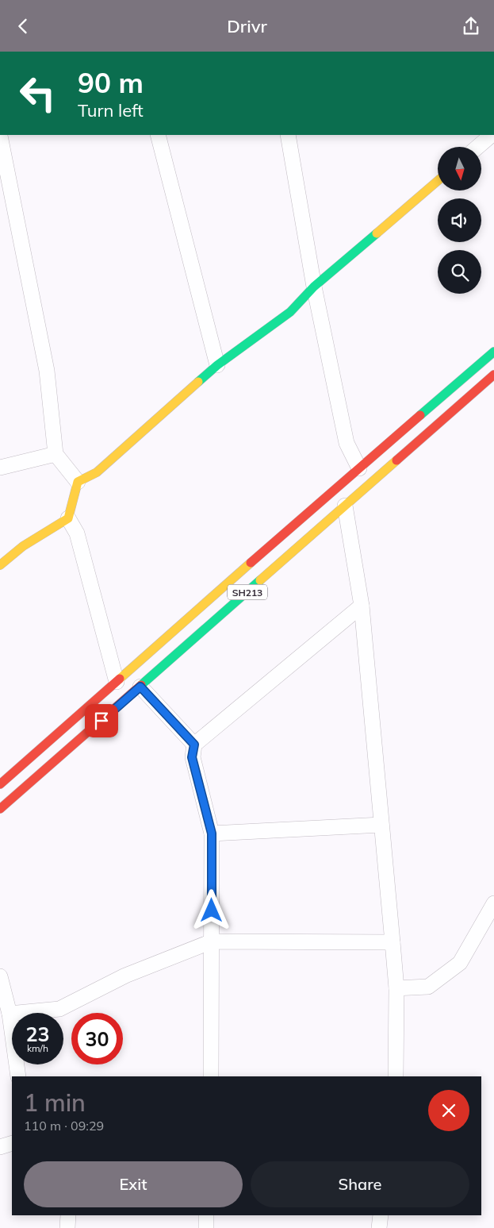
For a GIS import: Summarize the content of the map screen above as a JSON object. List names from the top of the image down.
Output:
{
  "streets": {
    "main road": ["SH213"]
  },
  "north": "bottom",
  "page": {
    "header": "Drivr",
    "turn": ["90 m", "Turn left"],
    "speed": "23 km/h",
    "limit": "30",
    "heading": ["1 min", "110 m · 09:29"],
    "buttons": ["Exit", "Share"]
  }
}
